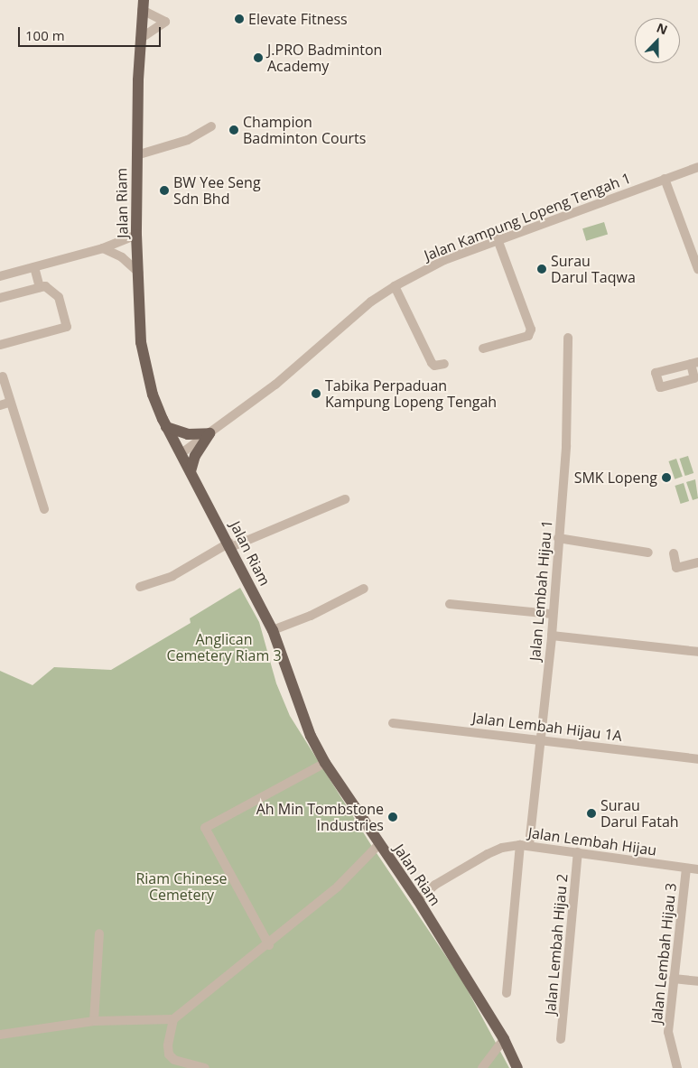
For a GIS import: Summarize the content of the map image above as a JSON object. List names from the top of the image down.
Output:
{
  "streets": {
    "main road": ["Jalan Riam"],
    "street": [
      "Jalan Kampung Lopeng Tengah 1",
      "Jalan Lembah Hijau 1",
      "Jalan Lembah Hijau 1A",
      "Jalan Lembah Hijau",
      "Jalan Lembah Hijau 2",
      "Jalan Lembah Hijau 3"
    ]
  },
  "crossings": [
    ["Jalan Riam", "Jalan Kampung Lopeng Tengah 1"],
    ["Jalan Riam", "Jalan Lembah Hijau"],
    ["Jalan Lembah Hijau 1", "Jalan Lembah Hijau 1A"],
    ["Jalan Lembah Hijau 1", "Jalan Lembah Hijau"],
    ["Jalan Lembah Hijau", "Jalan Lembah Hijau 2"],
    ["Jalan Lembah Hijau", "Jalan Lembah Hijau 3"]
  ],
  "parks": ["Anglican Cemetery Riam 3", "Riam Chinese Cemetery"],
  "places": [
    "Elevate Fitness",
    "J.PRO Badminton Academy",
    "Champion Badminton Courts",
    "BW Yee Seng Sdn Bhd",
    "Surau Darul Taqwa",
    "Tabika Perpaduan Kampung Lopeng Tengah",
    "SMK Lopeng",
    "Surau Darul Fatah",
    "Ah Min Tombstone Industries"
  ],
  "scale_bar": "100 m",
  "north": "top"
}
